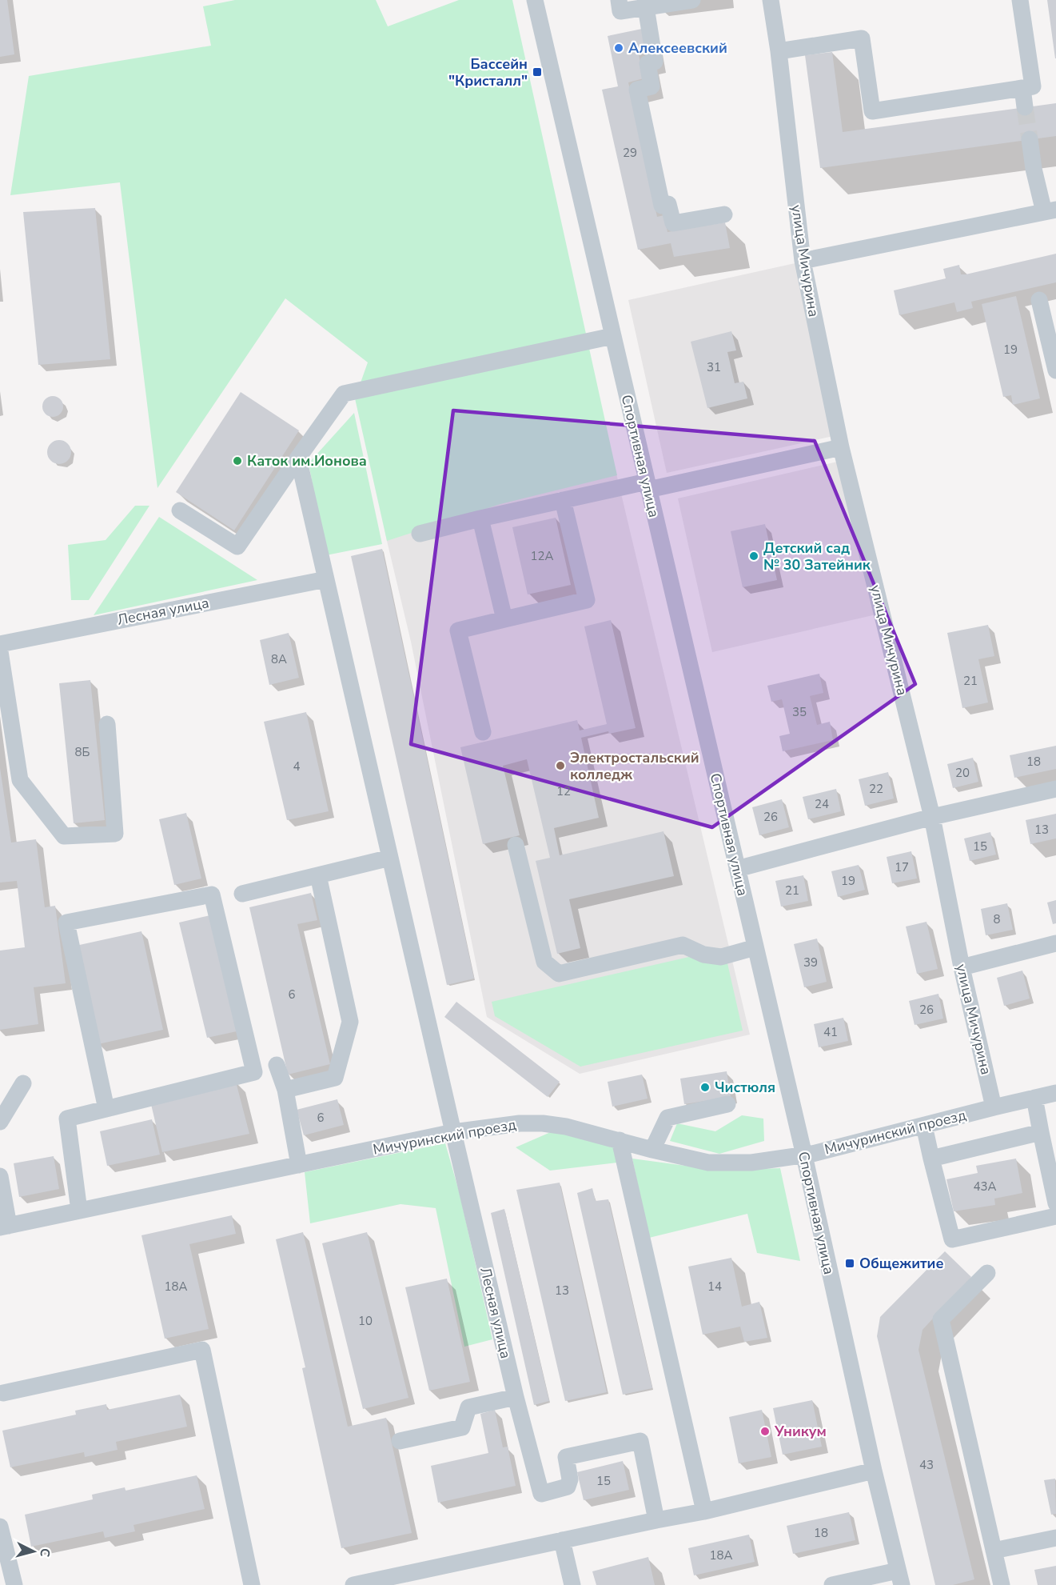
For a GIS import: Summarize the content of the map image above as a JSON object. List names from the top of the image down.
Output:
{
  "streets": {
    "street": [
      "улица Мичурина",
      "Спортивная улица",
      "Лесная улица",
      "Мичуринский проезд"
    ]
  },
  "crossings": [
    ["улица Мичурина", "Мичуринский проезд"],
    ["Спортивная улица", "Мичуринский проезд"],
    ["Лесная улица", "Мичуринский проезд"]
  ],
  "places": {
    "other": [
      "Алексеевский",
      "Каток им.Ионова",
      "Детский сад № 30 Затейник",
      "Электростальский колледж",
      "Чистюля",
      "Уникум"
    ],
    "transit": ["Бассейн \"Кристалл\"", "Общежитие"]
  },
  "house_numbers": [
    "29",
    "19",
    "31",
    "12А",
    "8А",
    "21",
    "35",
    "8Б",
    "18",
    "4",
    "20",
    "22",
    "12",
    "24",
    "26",
    "13",
    "15",
    "17",
    "19",
    "21",
    "8",
    "39",
    "6",
    "26",
    "41",
    "6",
    "43А",
    "18А",
    "14",
    "13",
    "10",
    "43",
    "15",
    "18",
    "18А"
  ],
  "north": "right"
}
